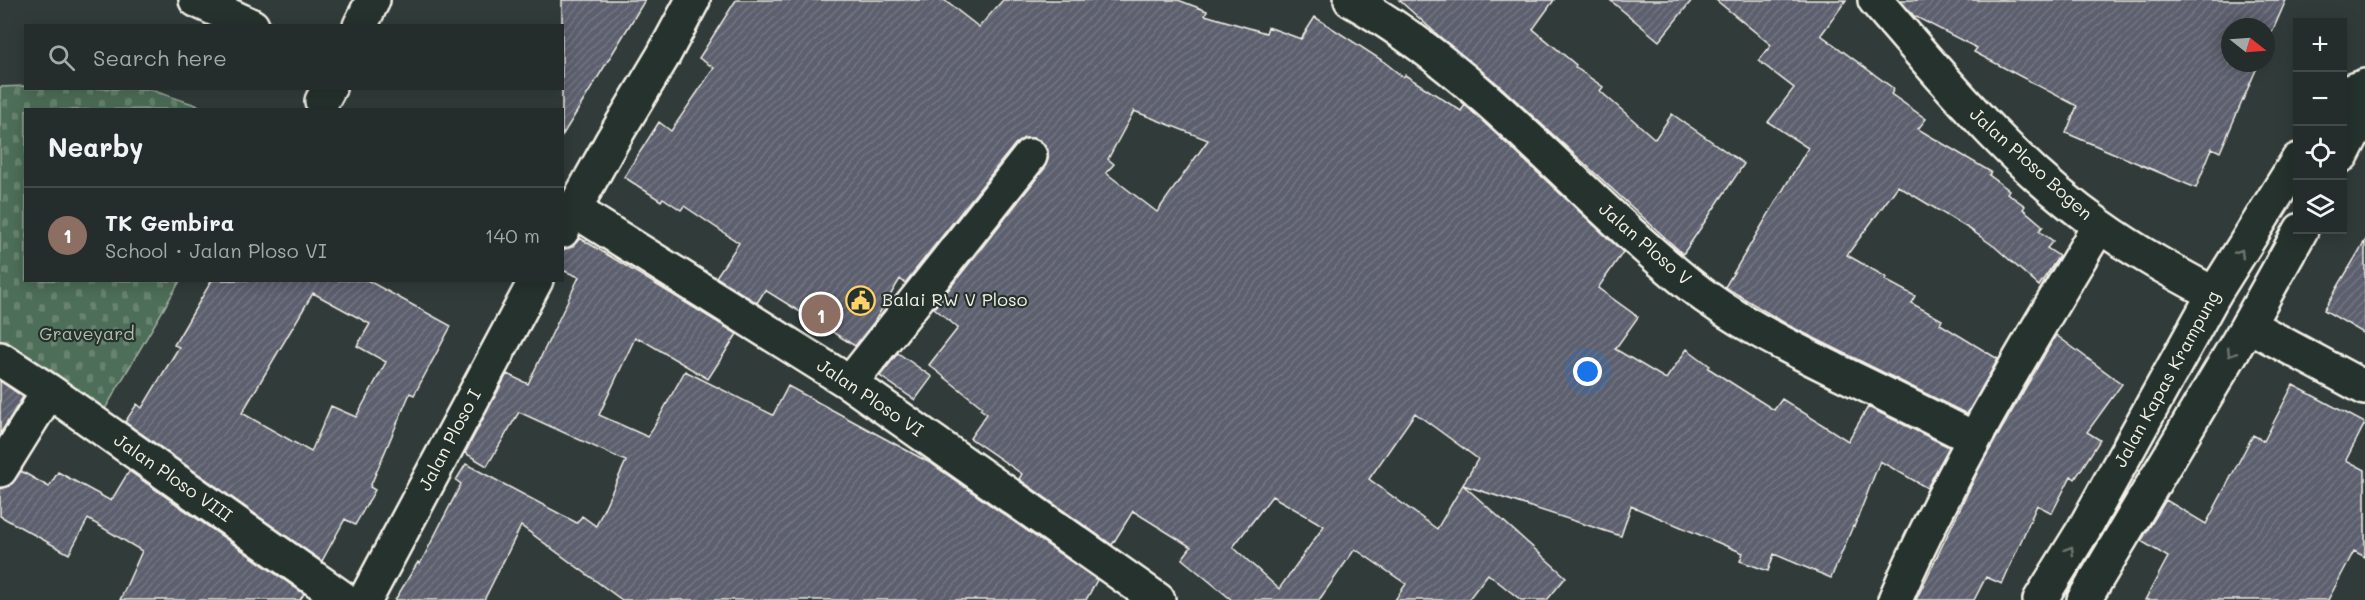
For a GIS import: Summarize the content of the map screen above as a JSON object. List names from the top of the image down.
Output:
{
  "streets": {
    "street": [
      "Jalan Ploso Bogen",
      "Jalan Ploso V",
      "Jalan Kapas Krampung",
      "Jalan Ploso VI",
      "Jalan Ploso I",
      "Jalan Ploso VIII"
    ]
  },
  "crossings": [
    ["Jalan Ploso Bogen", "Jalan Kapas Krampung"]
  ],
  "parks": ["Graveyard"],
  "places": {
    "public building": ["Balai RW V Ploso"]
  },
  "north": "right",
  "page": {
    "map_buttons": ["+", "−"],
    "search": "Search here",
    "heading": "Nearby",
    "list": [
      {
        "mark": "1",
        "name": "TK Gembira",
        "note": "School · Jalan Ploso VI",
        "value": "140 m"
      }
    ],
    "pins": "1"
  }
}
